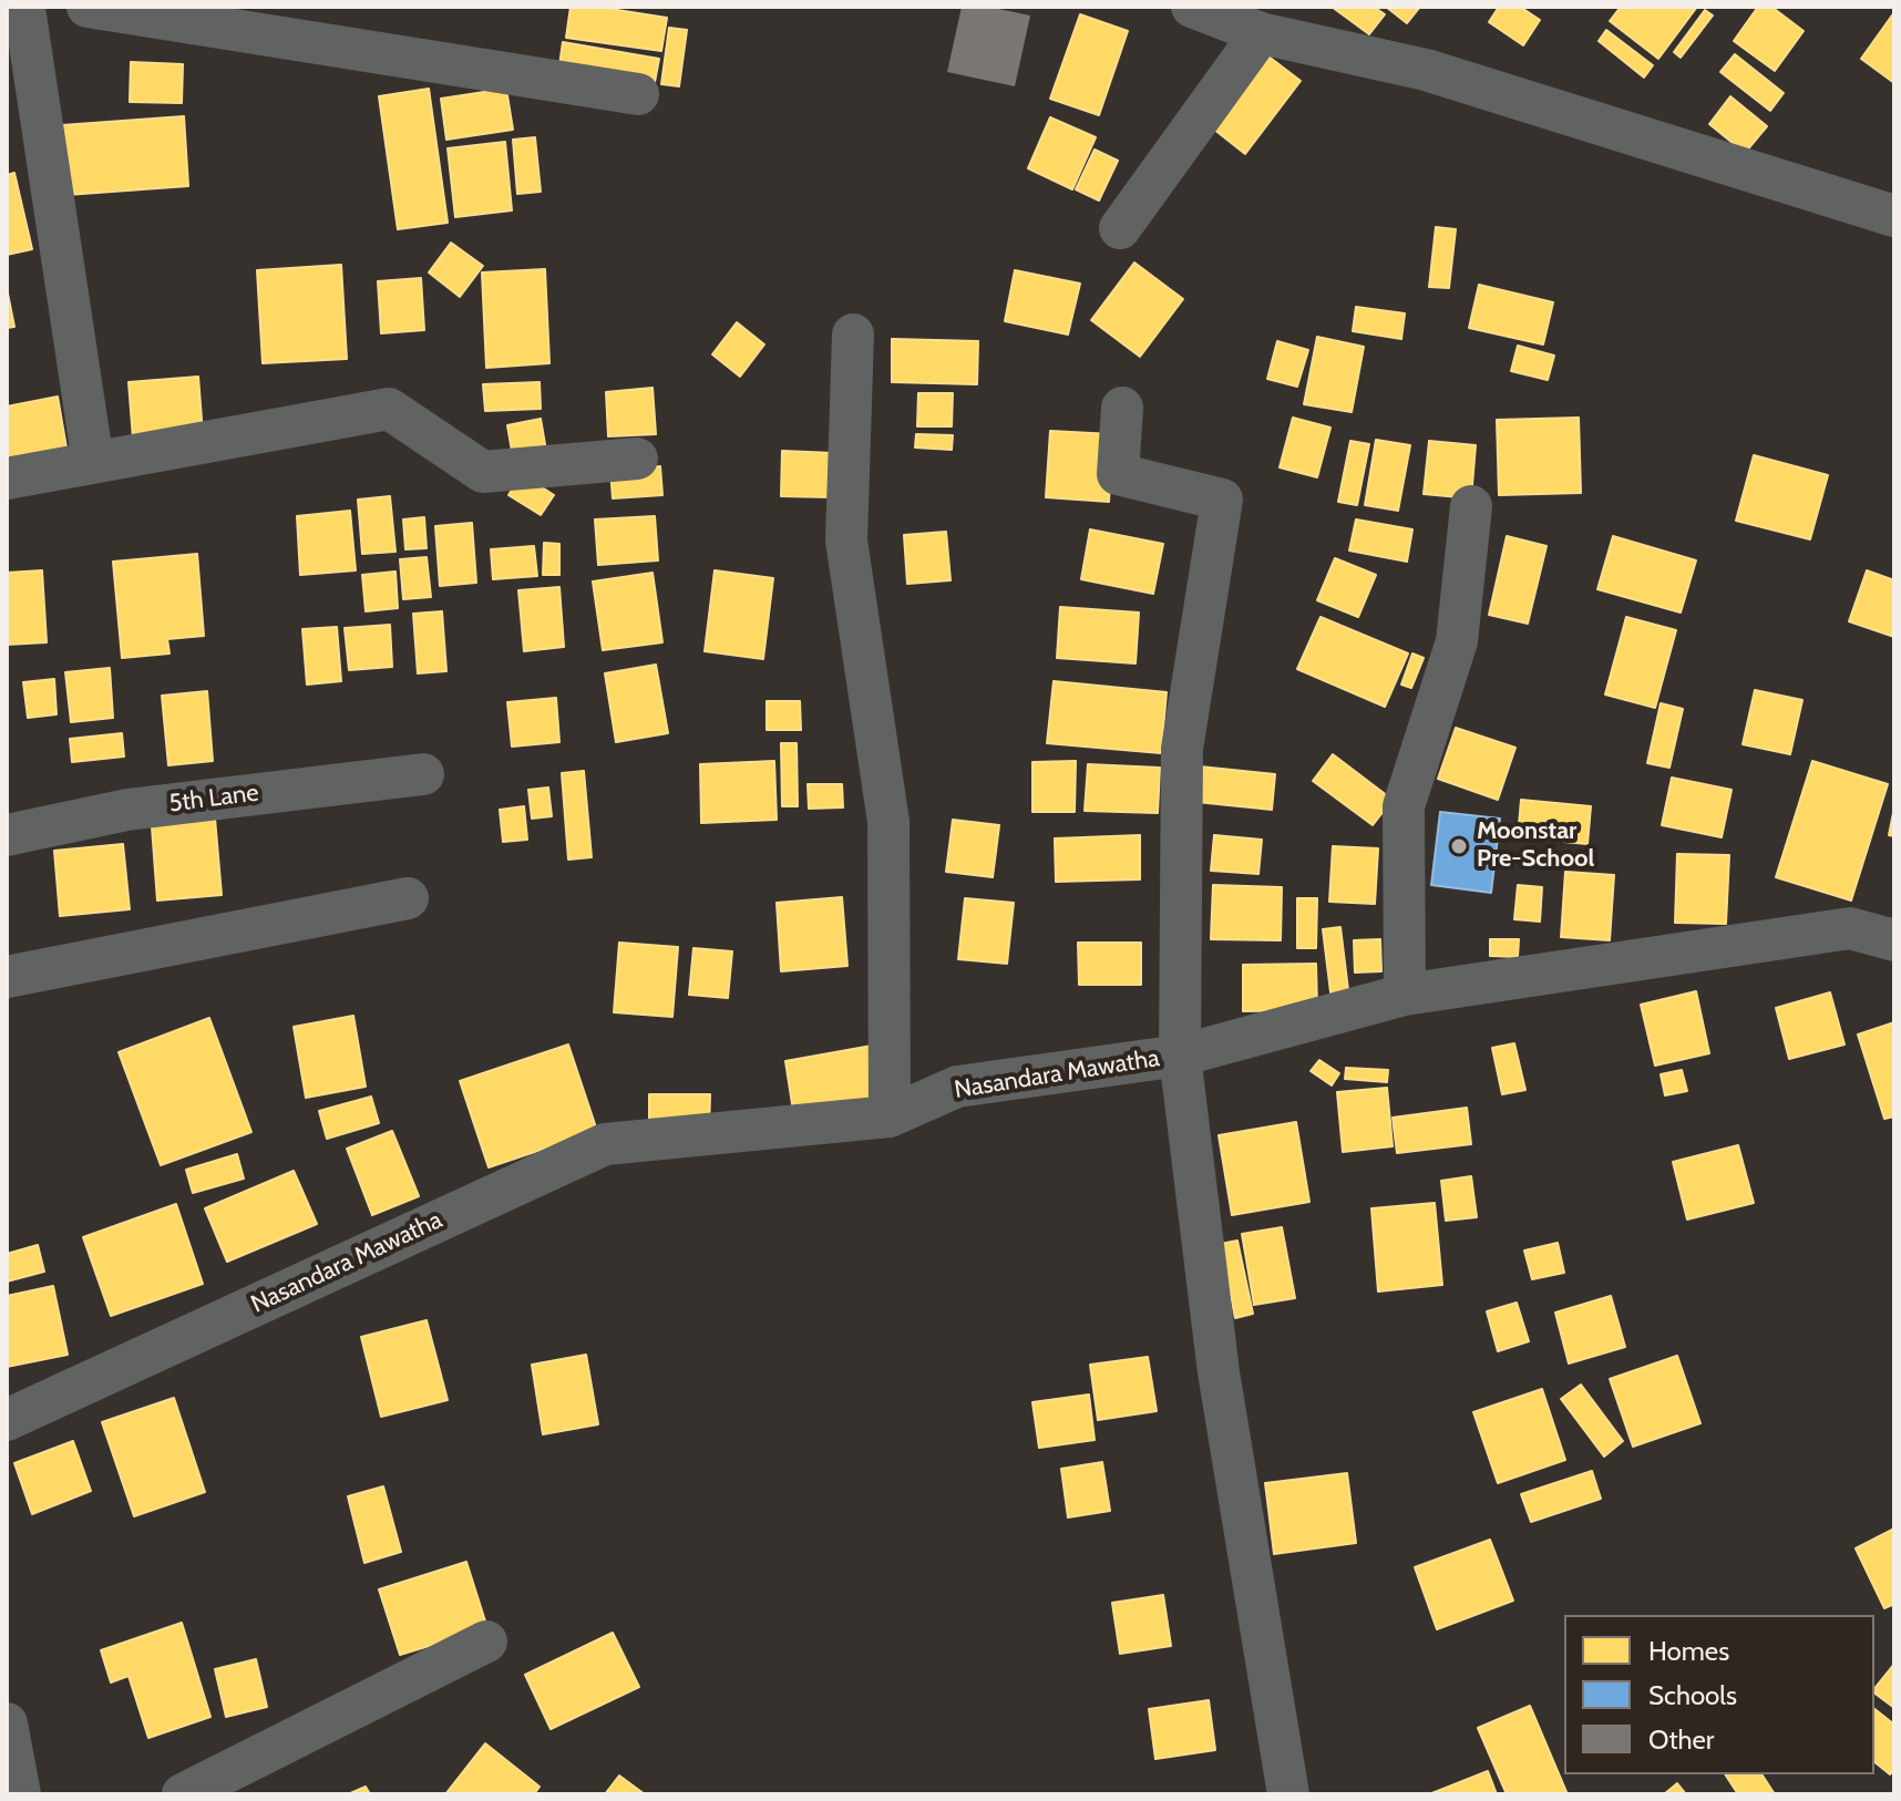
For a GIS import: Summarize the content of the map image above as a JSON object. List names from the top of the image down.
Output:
{
  "streets": {
    "street": ["5th Lane", "Nasandara Mawatha"]
  },
  "places": ["Moonstar Pre-School"],
  "legend": ["Homes", "Schools", "Other"]
}
